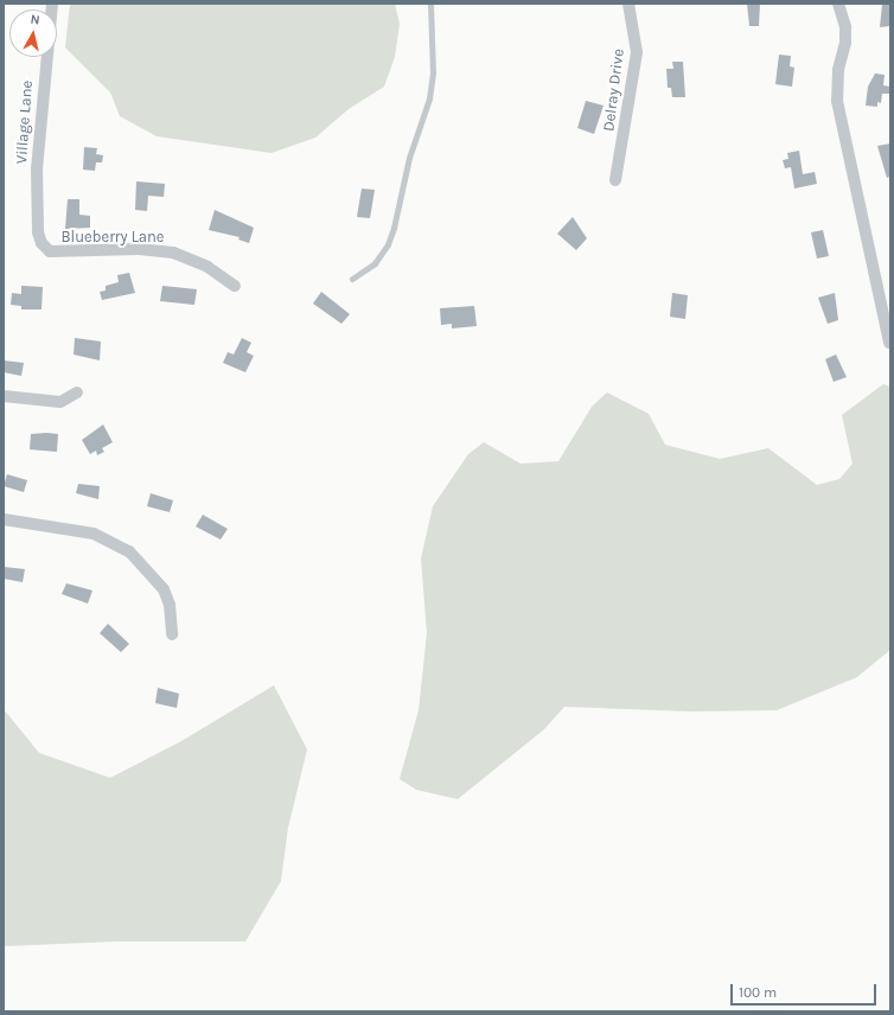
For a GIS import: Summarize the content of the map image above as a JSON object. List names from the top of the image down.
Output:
{
  "streets": {
    "street": ["Delray Drive", "Village Lane", "Blueberry Lane"]
  },
  "crossings": [
    ["Village Lane", "Blueberry Lane"]
  ],
  "scale_bar": "100 m",
  "north": "top"
}
